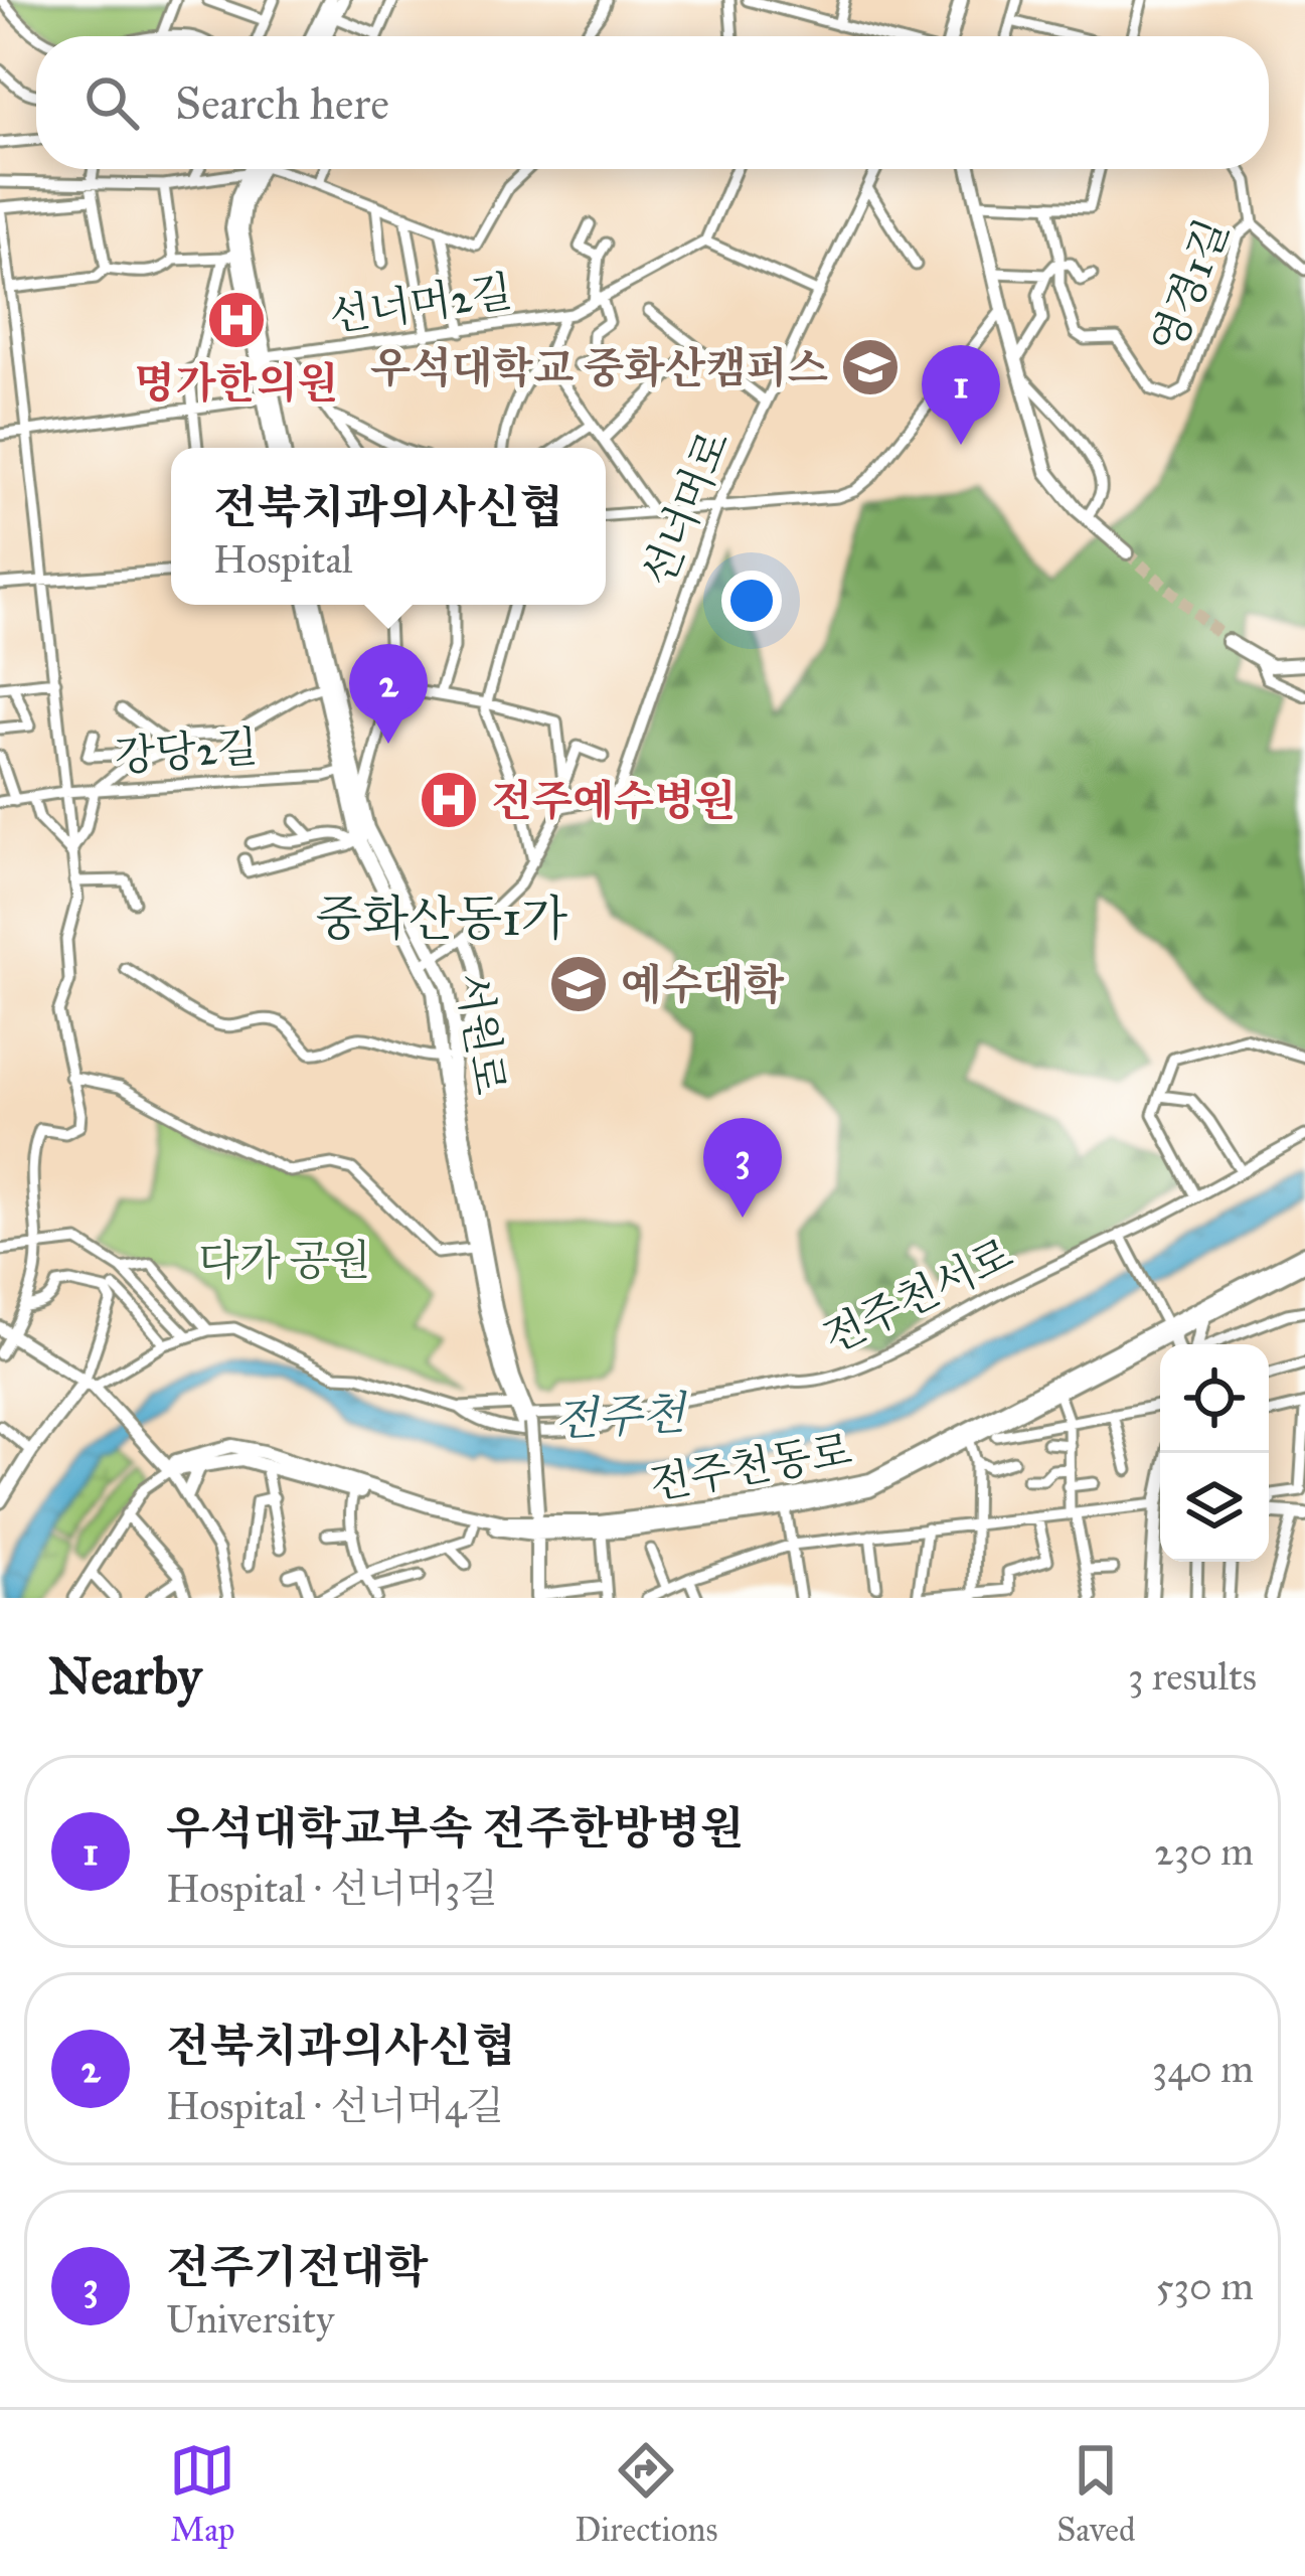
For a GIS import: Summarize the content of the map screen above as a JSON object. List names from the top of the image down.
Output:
{
  "streets": {
    "street": [
      "영경1길",
      "선너머2길",
      "선너머로",
      "강당2길",
      "서원로",
      "전주천서로",
      "전주천동로"
    ]
  },
  "crossings": [
    ["강당2길", "서원로"],
    ["서원로", "전주천서로"]
  ],
  "districts": ["중화산동1가"],
  "water": ["전주천"],
  "parks": ["다가 공원"],
  "places": {
    "hospital": ["명가한의원", "전주예수병원"],
    "school or university": ["우석대학교 중화산캠퍼스", "예수대학"]
  },
  "page": {
    "search": "Search here",
    "pins": ["1", "2", "3"],
    "popup": ["전북치과의사신협", "Hospital"],
    "heading": ["Nearby", "3 results"],
    "list": [
      {
        "mark": "1",
        "name": "우석대학교부속 전주한방병원",
        "note": "Hospital · 선너머3길",
        "value": "230 m"
      },
      {
        "mark": "2",
        "name": "전북치과의사신협",
        "note": "Hospital · 선너머4길",
        "value": "340 m"
      },
      {
        "mark": "3",
        "name": "전주기전대학",
        "note": "University",
        "value": "530 m"
      }
    ],
    "nav": ["Map", "Directions", "Saved"]
  }
}
